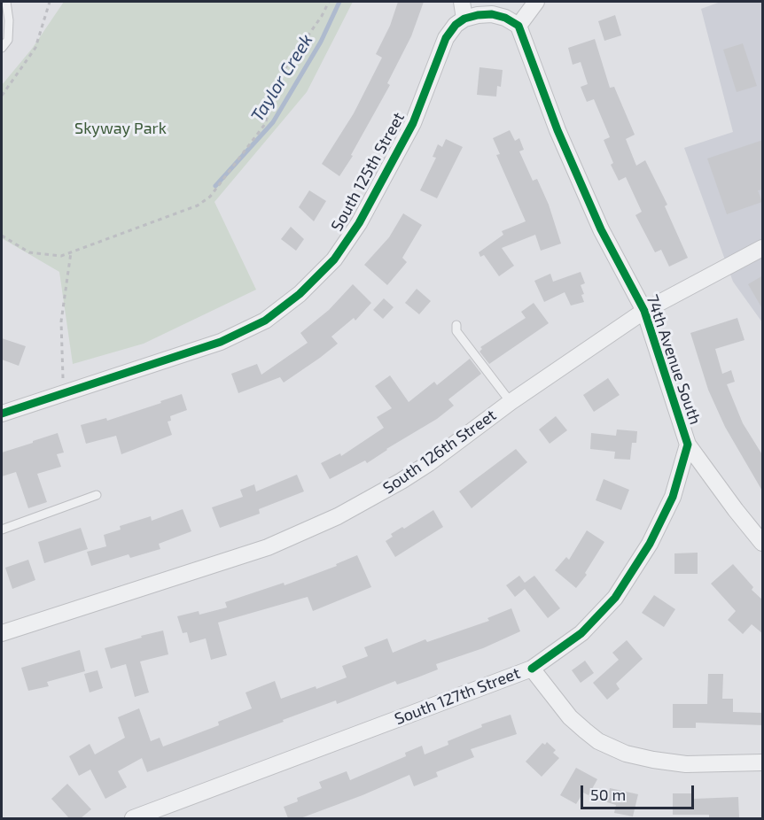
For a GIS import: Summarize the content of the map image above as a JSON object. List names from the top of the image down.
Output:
{
  "streets": {
    "street": [
      "South 125th Street",
      "74th Avenue South",
      "South 126th Street",
      "South 127th Street"
    ]
  },
  "crossings": [
    ["74th Avenue South", "South 126th Street"],
    ["74th Avenue South", "South 127th Street"]
  ],
  "water": ["Taylor Creek"],
  "parks": ["Skyway Park"],
  "scale_bar": "50 m"
}
